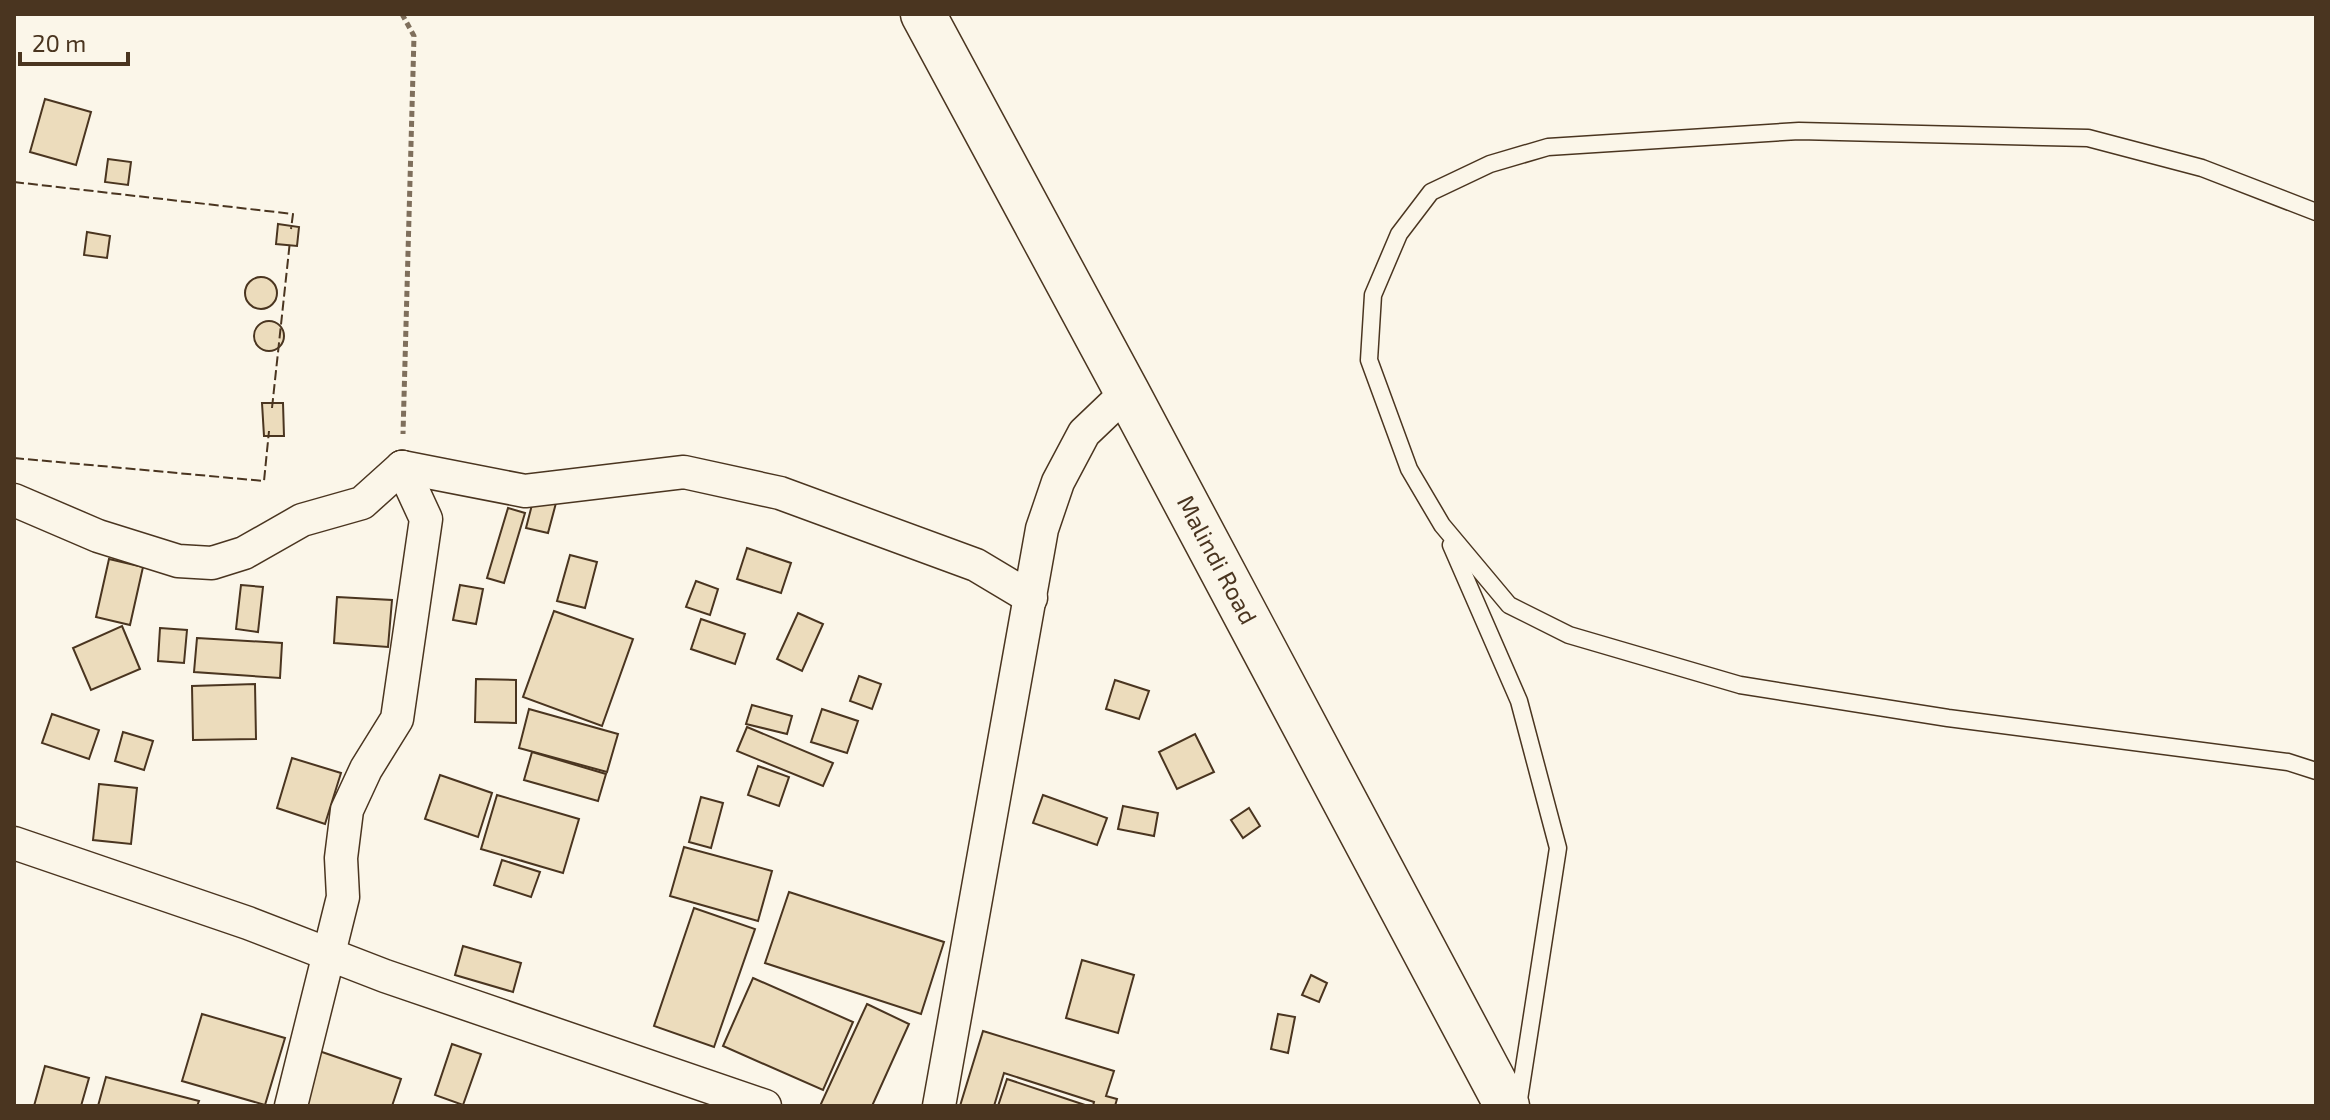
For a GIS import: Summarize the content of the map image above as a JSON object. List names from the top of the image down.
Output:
{
  "streets": {
    "highway": ["Malindi Road"]
  },
  "scale_bar": "20 m"
}
